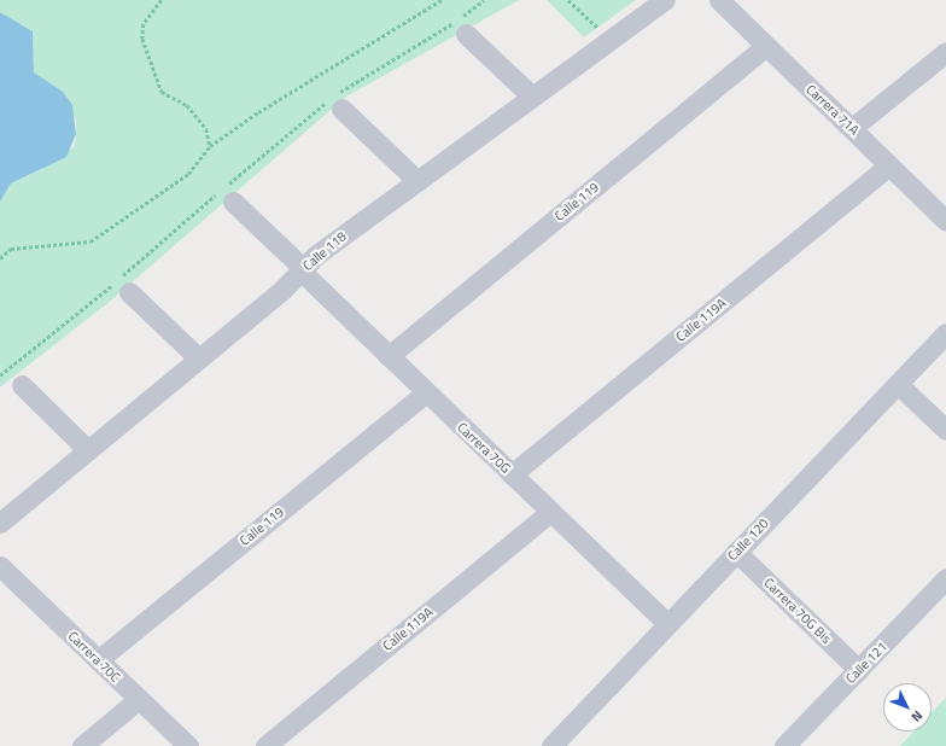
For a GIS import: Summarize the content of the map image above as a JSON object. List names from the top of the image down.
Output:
{
  "streets": {
    "street": [
      "Carrera 71A",
      "Calle 119",
      "Calle 118",
      "Calle 119A",
      "Carrera 70G",
      "Calle 120",
      "Carrera 70G Bis",
      "Carrera 70C",
      "Calle 121"
    ]
  },
  "crossings": [
    ["Carrera 71A", "Calle 119"],
    ["Carrera 71A", "Calle 119A"],
    ["Calle 119", "Carrera 70G"],
    ["Calle 119", "Carrera 70C"],
    ["Calle 118", "Carrera 70G"],
    ["Calle 119A", "Carrera 70G"],
    ["Carrera 70G", "Calle 120"],
    ["Calle 120", "Carrera 70G Bis"],
    ["Carrera 70G Bis", "Calle 121"]
  ],
  "north": "bottom right"
}
